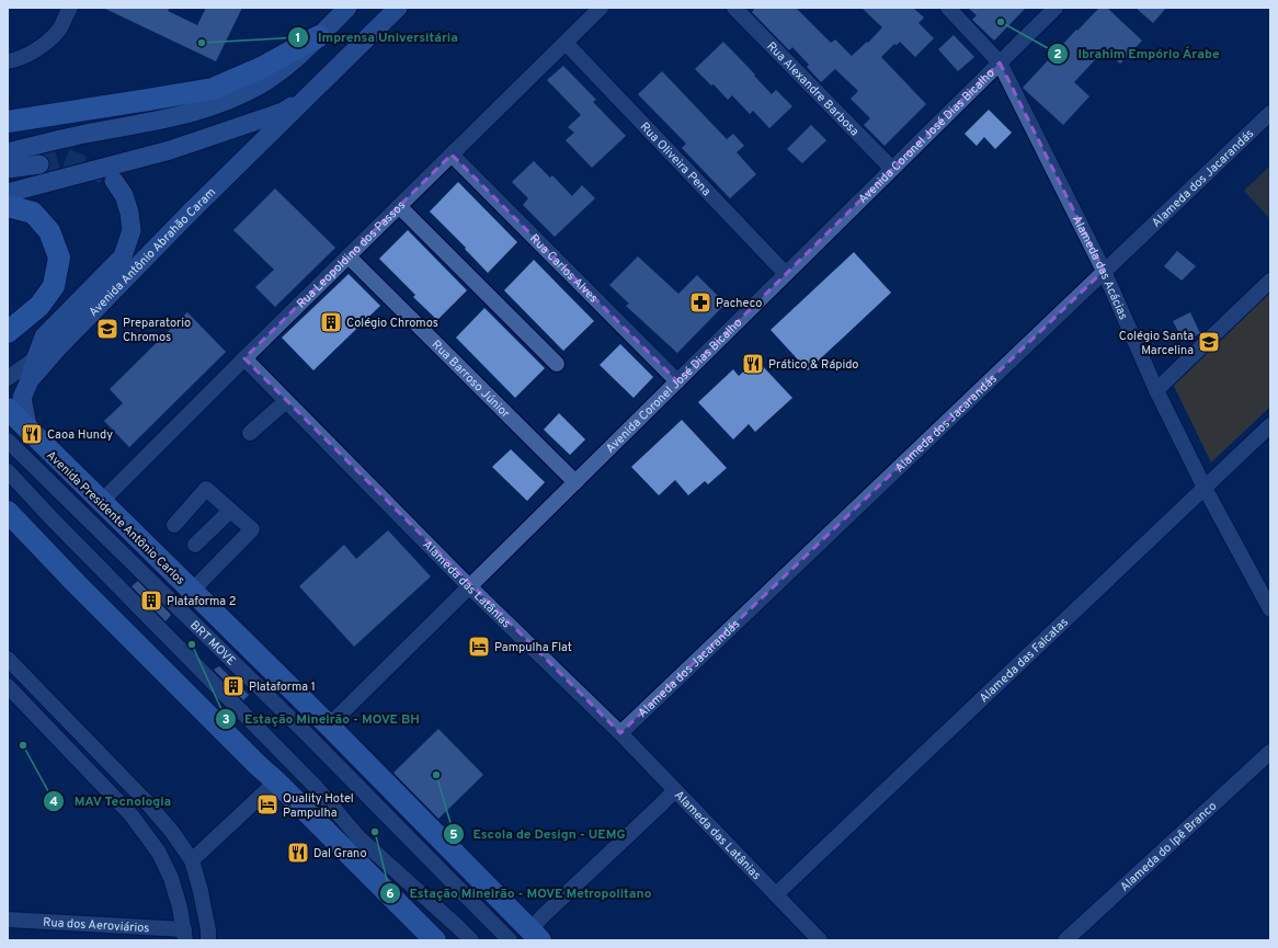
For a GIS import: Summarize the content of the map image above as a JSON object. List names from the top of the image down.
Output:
{
  "streets": {
    "highway": ["Avenida Presidente Antônio Carlos"],
    "main road": ["Avenida Antônio Abrahão Caram"],
    "street": [
      "Rua Alexandre Barbosa",
      "Avenida Coronel José Dias Bicalho",
      "Rua Oliveira Pena",
      "Alameda dos Jacarandás",
      "Rua Leopoldino dos Passos",
      "Rua Carlos Alves",
      "Alameda das Acácias",
      "Rua Barroso Júnior",
      "Alameda das Latânias",
      "BRT MOVE",
      "Alameda das Falcatas",
      "Alameda do Ipê Branco",
      "Rua dos Aeroviários"
    ]
  },
  "crossings": [
    ["Rua Alexandre Barbosa", "Avenida Coronel José Dias Bicalho"],
    ["Avenida Coronel José Dias Bicalho", "Rua Oliveira Pena"],
    ["Avenida Coronel José Dias Bicalho", "Rua Carlos Alves"],
    ["Avenida Coronel José Dias Bicalho", "Alameda das Acácias"],
    ["Avenida Coronel José Dias Bicalho", "Rua Barroso Júnior"],
    ["Avenida Coronel José Dias Bicalho", "Avenida Presidente Antônio Carlos"],
    ["Avenida Coronel José Dias Bicalho", "Alameda das Latânias"],
    ["Rua Oliveira Pena", "Rua Leopoldino dos Passos"],
    ["Alameda dos Jacarandás", "Alameda das Acácias"],
    ["Alameda dos Jacarandás", "Alameda das Latânias"],
    ["Avenida Antônio Abrahão Caram", "Avenida Presidente Antônio Carlos"],
    ["Rua Leopoldino dos Passos", "Rua Carlos Alves"],
    ["Rua Leopoldino dos Passos", "Rua Barroso Júnior"],
    ["Rua Leopoldino dos Passos", "Avenida Presidente Antônio Carlos"],
    ["Rua Leopoldino dos Passos", "Alameda das Latânias"],
    ["Alameda das Acácias", "Alameda das Falcatas"],
    ["Alameda das Latânias", "Alameda das Falcatas"]
  ],
  "places": {
    "other": [
      "Ibrahim Empório Árabe",
      "Imprensa Universitária",
      "Estação Mineirão - MOVE BH",
      "MAV Tecnologia",
      "Escola de Design - UEMG",
      "Estação Mineirão - MOVE Metropolitano"
    ],
    "pharmacy": ["Pacheco"],
    "building": ["Colégio Chromos", "Plataforma 2", "Plataforma 1"],
    "school or university": ["Preparatorio Chromos", "Colégio Santa Marcelina"],
    "restaurant": ["Prático & Rápido", "Caoa Hundy", "Dal Grano"],
    "hotel": ["Pampulha Flat", "Quality Hotel Pampulha"]
  }
}
